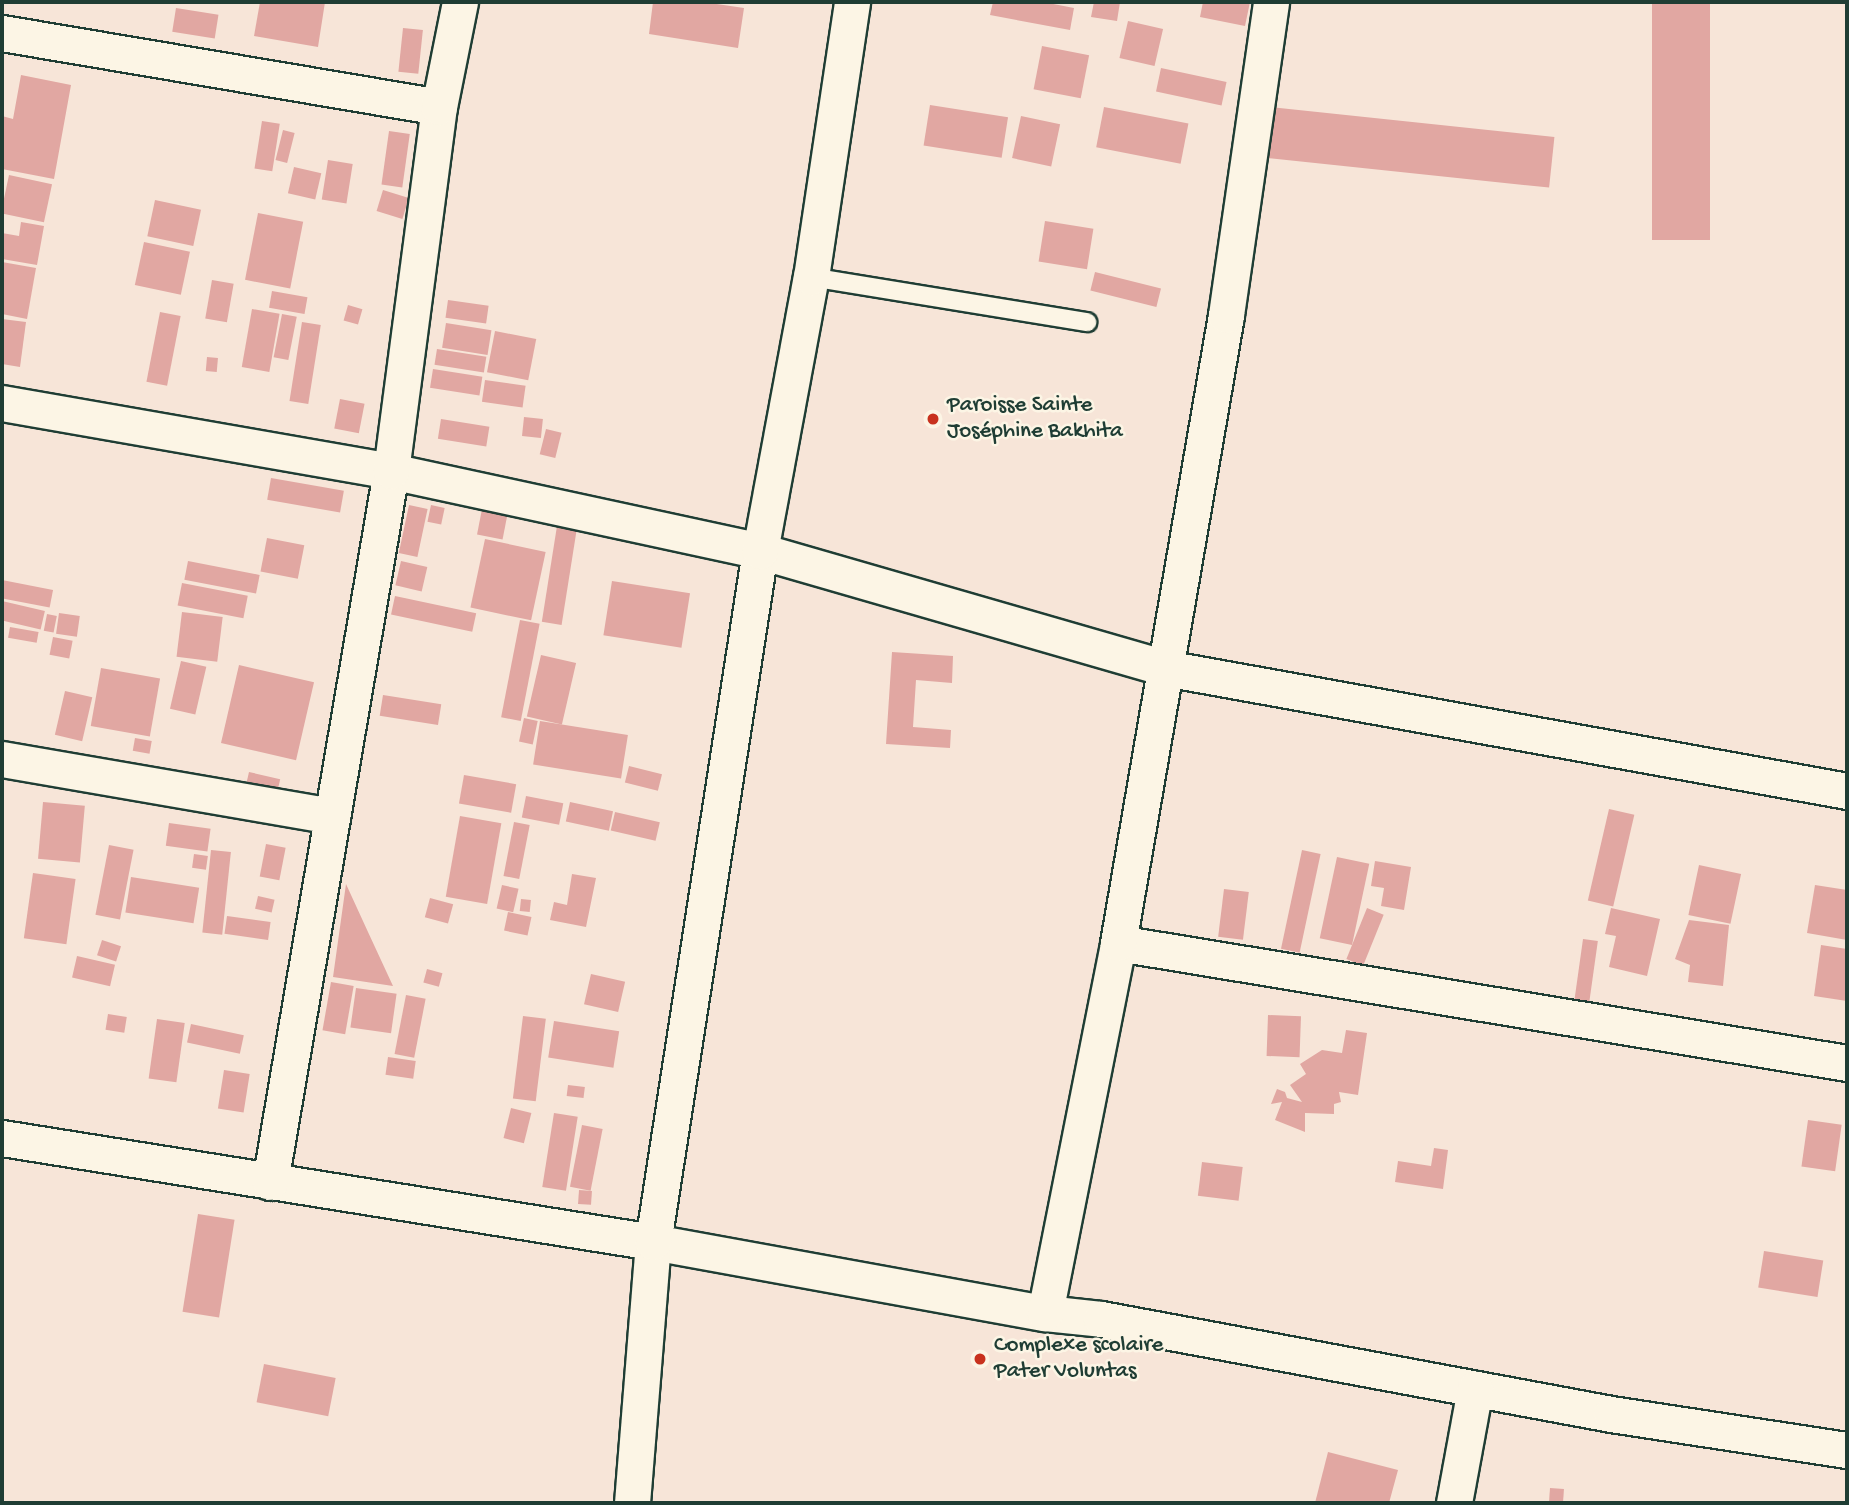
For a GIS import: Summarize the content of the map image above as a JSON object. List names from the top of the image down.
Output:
{
  "places": ["Paroisse Sainte Joséphine Bakhita", "Complexe scolaire Pater Voluntas"]
}
